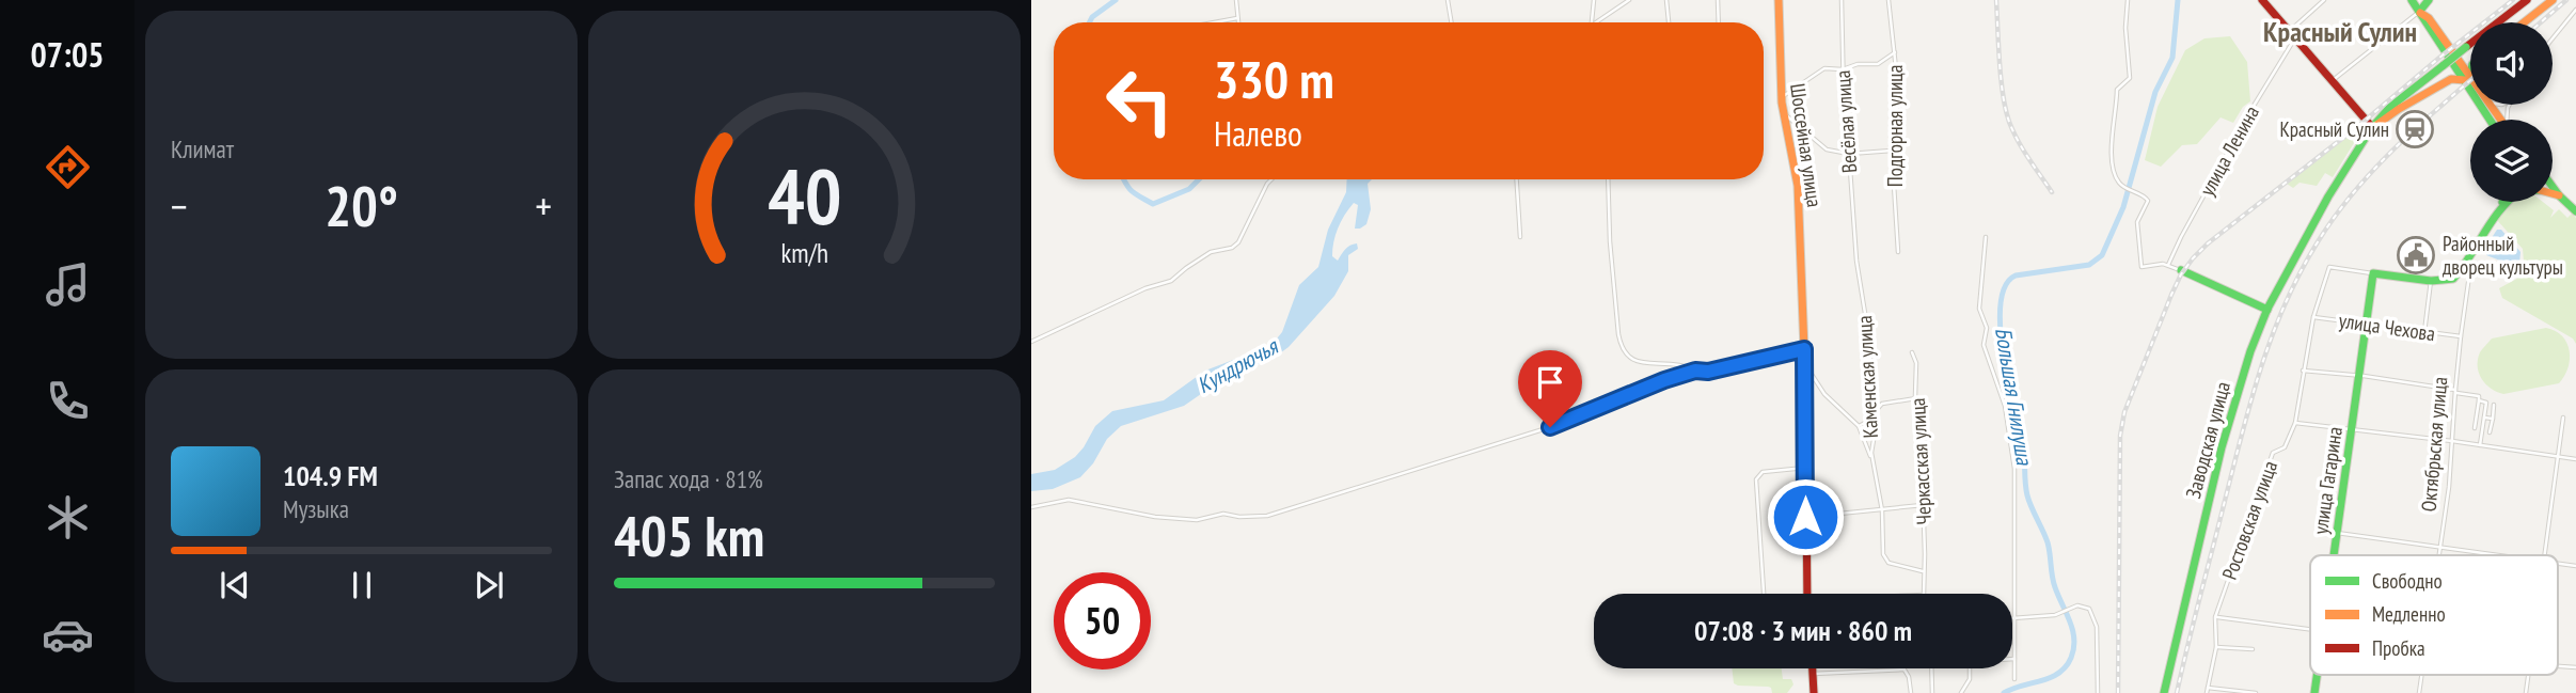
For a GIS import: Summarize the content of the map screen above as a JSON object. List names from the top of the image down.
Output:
{
  "streets": {
    "main road": [
      "Шоссейная улица",
      "Заводская улица",
      "Октябрьская улица",
      "улица Гагарина"
    ],
    "street": [
      "Весёлая улица",
      "Подгорная улица",
      "улица Ленина",
      "улица Чехова",
      "Каменская улица",
      "Черкасская улица",
      "Ростовская улица"
    ]
  },
  "crossings": [
    ["Весёлая улица", "Каменская улица"],
    ["улица Чехова", "Октябрьская улица"],
    ["улица Чехова", "улица Гагарина"],
    ["улица Чехова", "Ростовская улица"],
    ["Каменская улица", "Черкасская улица"],
    ["улица Гагарина", "Ростовская улица"]
  ],
  "districts": ["Красный Сулин"],
  "water": ["Кундрючья", "Большая Гнилуша"],
  "places": {
    "station": ["Красный Сулин"],
    "public building": ["Районный дворец культуры"]
  },
  "legend": ["Свободно", "Медленно", "Пробка"],
  "page": {
    "tabs": "07:05",
    "tile": [
      "Климат",
      ["Запас хода · 81%", "405 km"]
    ],
    "turn": ["330 m", "Налево"],
    "heat": ["−", "20°", "+"],
    "song": ["104.9 FM", "Музыка"],
    "limit": "50",
    "trip": "07:08 · 3 мин · 860 m",
    "gauge": ["40", "km/h"]
  }
}
